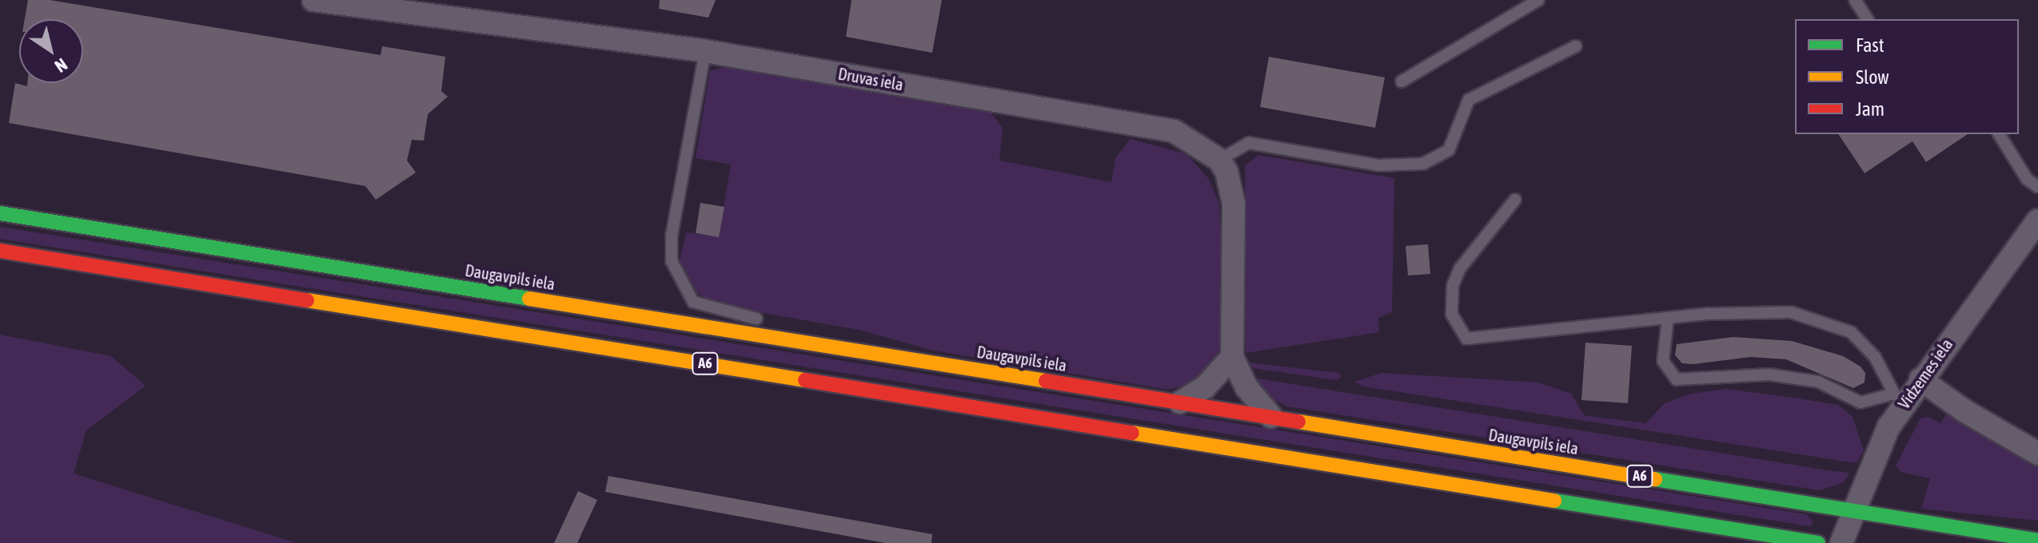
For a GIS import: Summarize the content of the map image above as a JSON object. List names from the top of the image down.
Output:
{
  "streets": {
    "highway": ["Daugavpils iela", "A6"],
    "street": ["Druvas iela", "Vidzemes iela"]
  },
  "crossings": [
    ["Daugavpils iela", "Vidzemes iela"]
  ],
  "legend": ["Fast", "Slow", "Jam"],
  "north": "bottom right"
}
